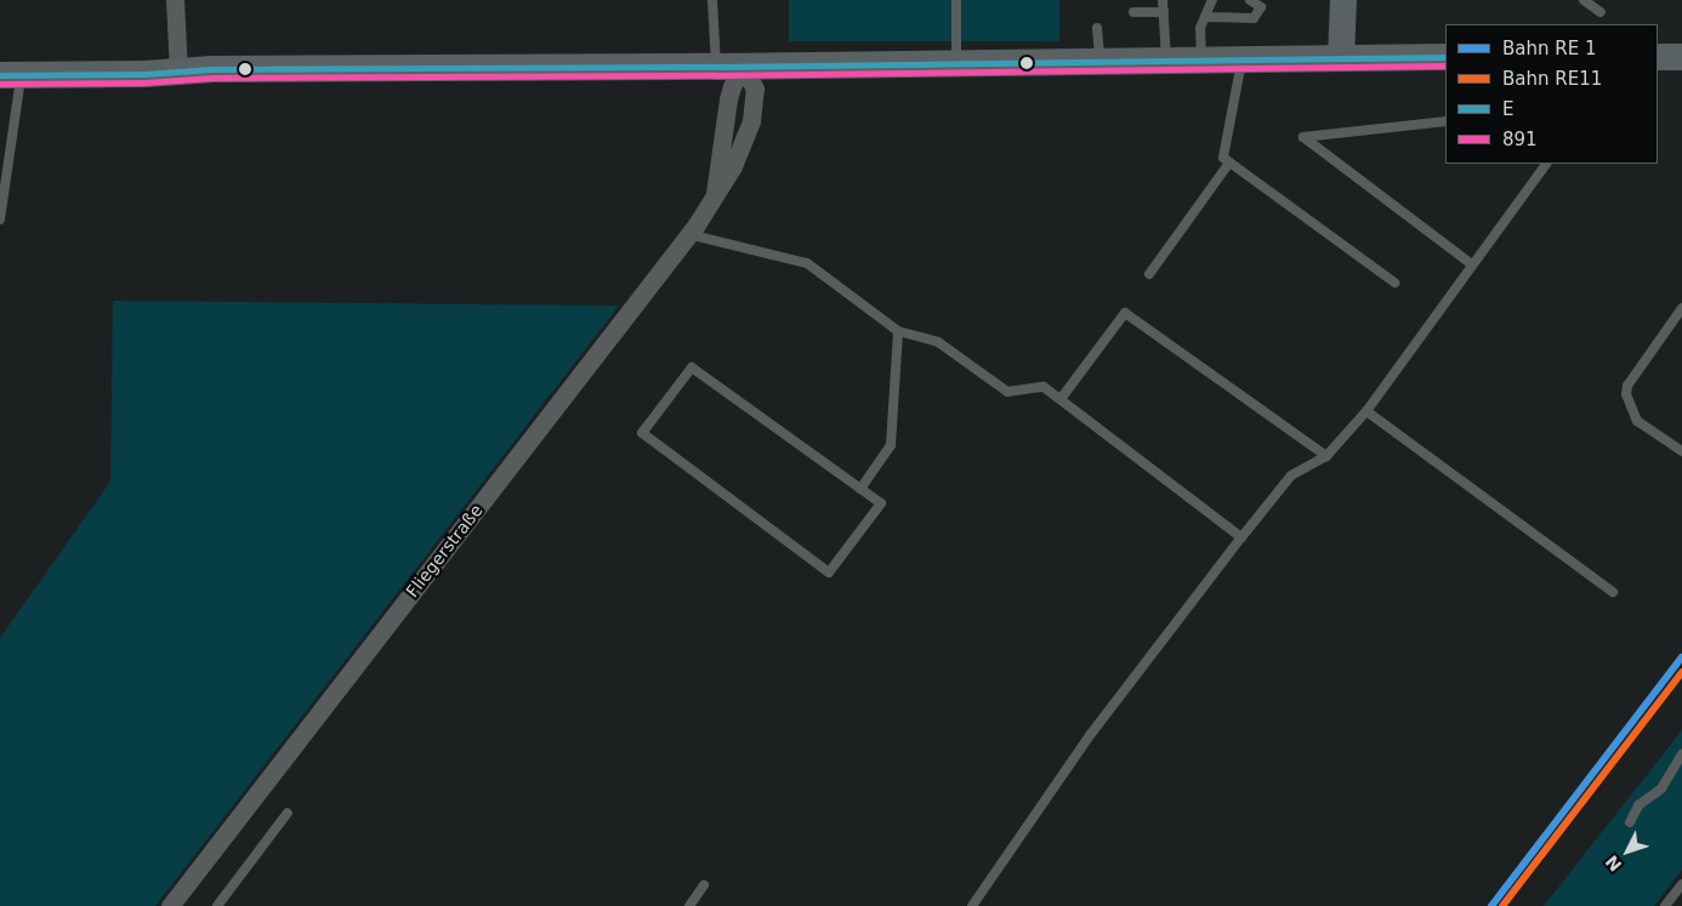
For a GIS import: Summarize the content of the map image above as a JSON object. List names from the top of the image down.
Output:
{
  "streets": {
    "street": ["Fliegerstraße"]
  },
  "lines": ["transit line E", "transit line 891", "rail line RE11"],
  "legend": [
    "Bahn RE 1",
    "Bahn RE11",
    "E",
    "891"
  ],
  "north": "bottom left"
}
